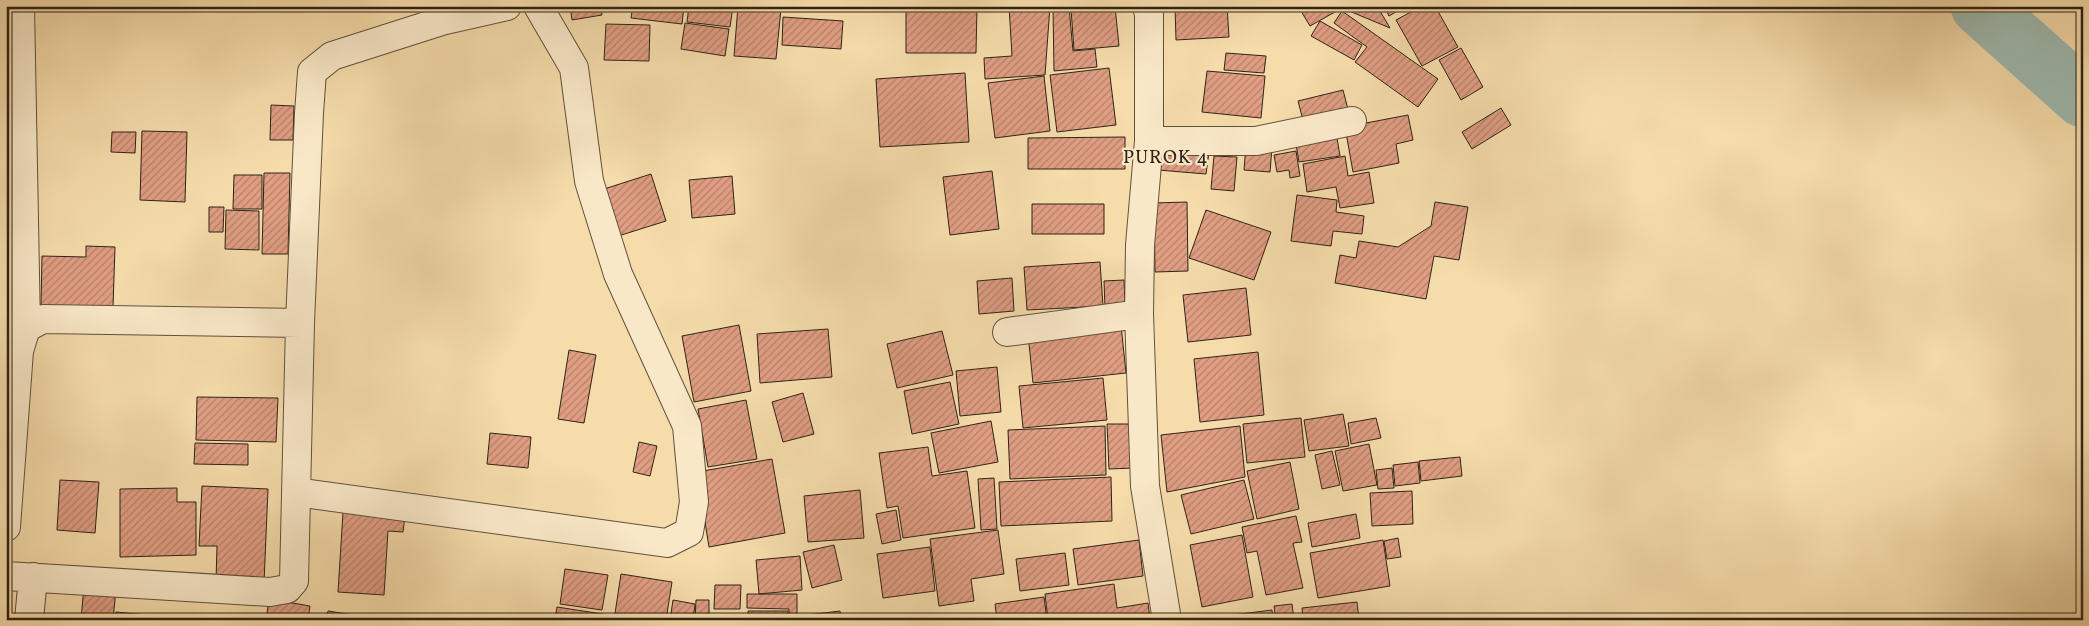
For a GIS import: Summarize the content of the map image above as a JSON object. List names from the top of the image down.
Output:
{
  "districts": ["PUROK 4"]
}
